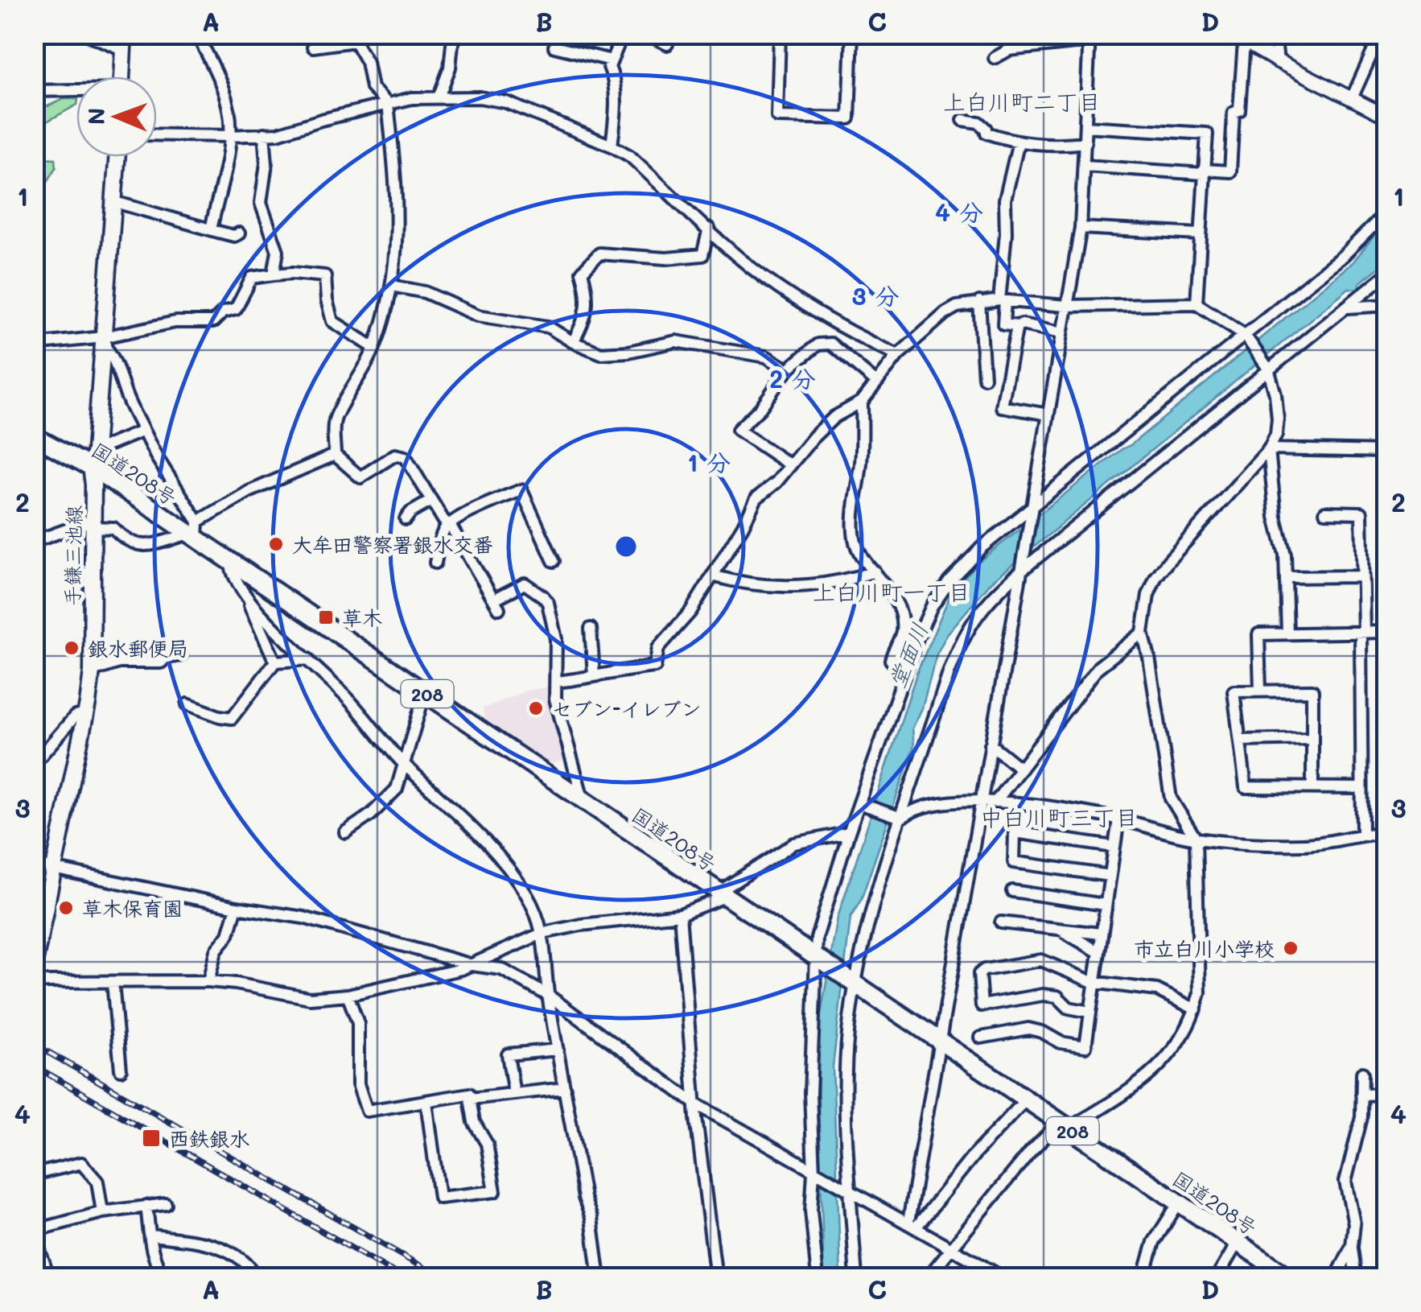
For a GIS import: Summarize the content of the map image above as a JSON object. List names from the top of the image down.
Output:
{
  "streets": {
    "highway": ["国道208号", "208"],
    "main road": ["手鎌三池線"]
  },
  "crossings": [
    ["国道208号", "手鎌三池線"]
  ],
  "districts": ["上白川町二丁目", "上白川町一丁目", "中白川町三丁目"],
  "water": ["堂面川"],
  "places": {
    "other": [
      "大牟田警察署銀水交番",
      "銀水郵便局",
      "セブン-イレブン",
      "草木保育園",
      "市立白川小学校"
    ],
    "transit": ["草木", "西鉄銀水"]
  },
  "north": "left",
  "grid": {
    "columns": [
      "A",
      "B",
      "C",
      "D"
    ],
    "rows": [
      "1",
      "2",
      "3",
      "4"
    ]
  },
  "rings": [
    "4 分",
    "3 分",
    "2 分",
    "1 分"
  ]
}
